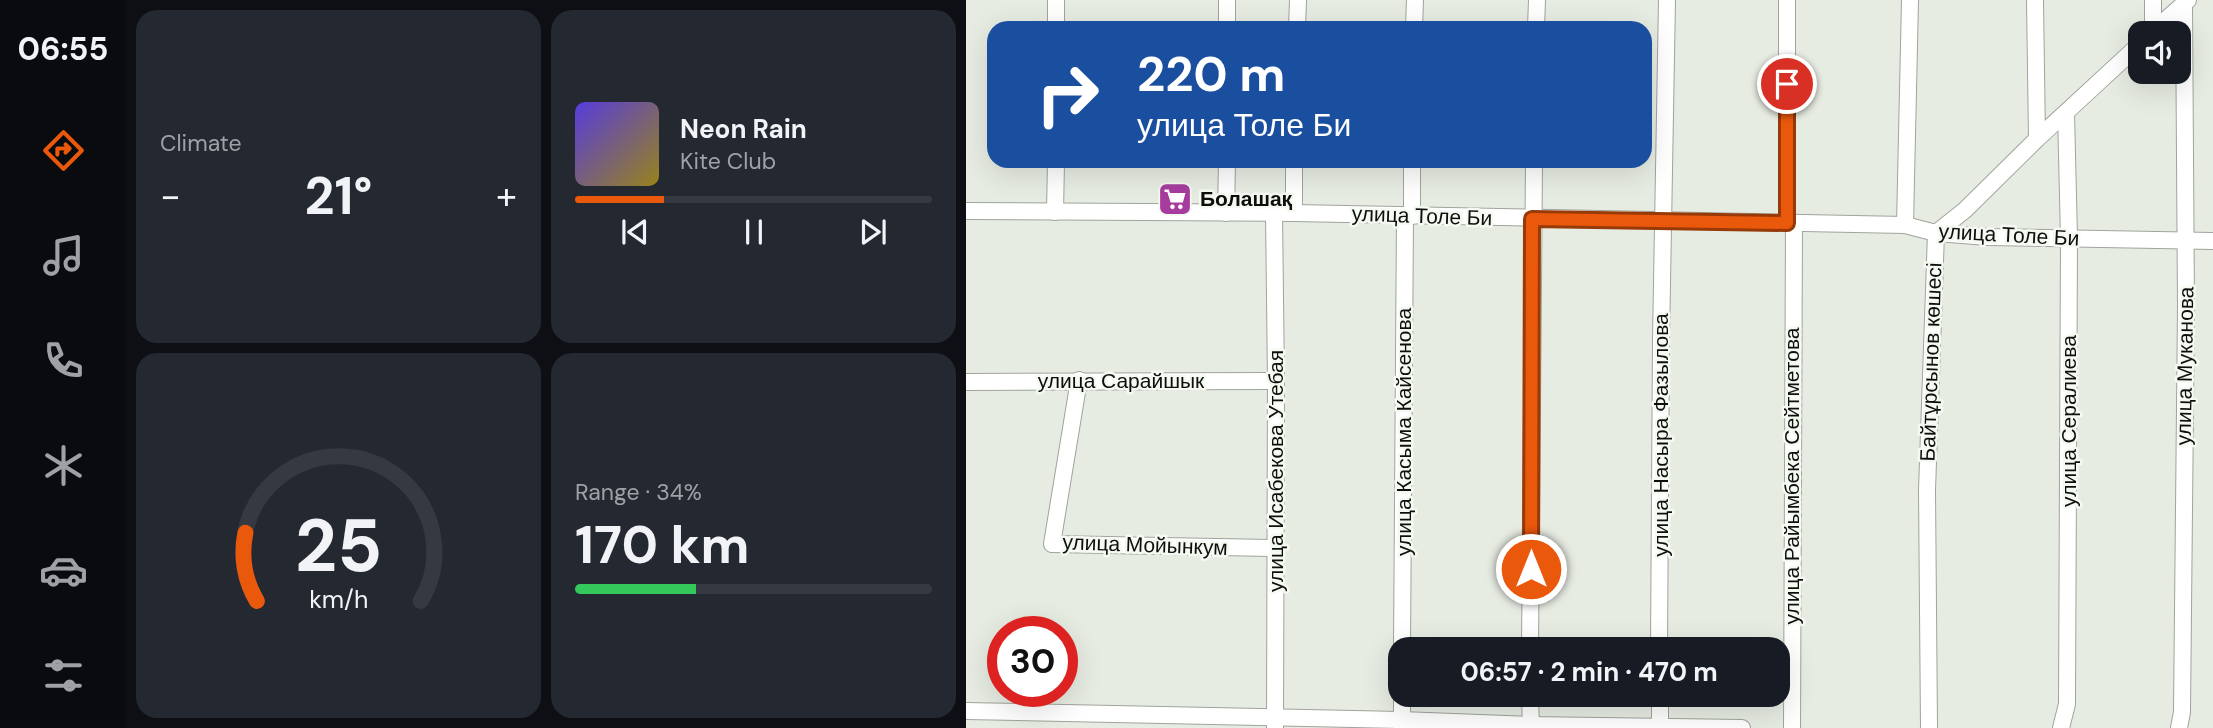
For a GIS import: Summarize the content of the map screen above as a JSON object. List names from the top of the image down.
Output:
{
  "streets": {
    "street": [
      "улица Толе Би",
      "Байтұрсынов көшесі",
      "улица Муканова",
      "улица Сарайшык",
      "улица Сералиева",
      "улица Касыма Кайсенова",
      "улица Насыра Фазылова",
      "улица Исабекова Утебая",
      "улица Райымбека Сейтметова",
      "улица Мойынкум"
    ]
  },
  "crossings": [
    ["улица Толе Би", "Байтұрсынов көшесі"],
    ["улица Толе Би", "улица Муканова"],
    ["улица Толе Би", "улица Сералиева"],
    ["улица Толе Би", "улица Касыма Кайсенова"],
    ["улица Толе Би", "улица Насыра Фазылова"],
    ["улица Толе Би", "улица Исабекова Утебая"],
    ["улица Толе Би", "улица Райымбека Сейтметова"],
    ["Байтұрсынов көшесі", "улица Сералиева"],
    ["улица Сарайшык", "улица Исабекова Утебая"],
    ["улица Сарайшык", "улица Мойынкум"],
    ["улица Исабекова Утебая", "улица Мойынкум"]
  ],
  "places": {
    "supermarket": ["Болашақ"]
  },
  "page": {
    "tabs": "06:55",
    "tile": [
      "Climate",
      ["Range · 34%", "170 km"]
    ],
    "turn": ["220 m", "улица Толе Би"],
    "song": ["Neon Rain", "Kite Club"],
    "heat": ["−", "21°", "+"],
    "limit": "30",
    "trip": "06:57 · 2 min · 470 m",
    "gauge": ["25", "km/h"]
  }
}
